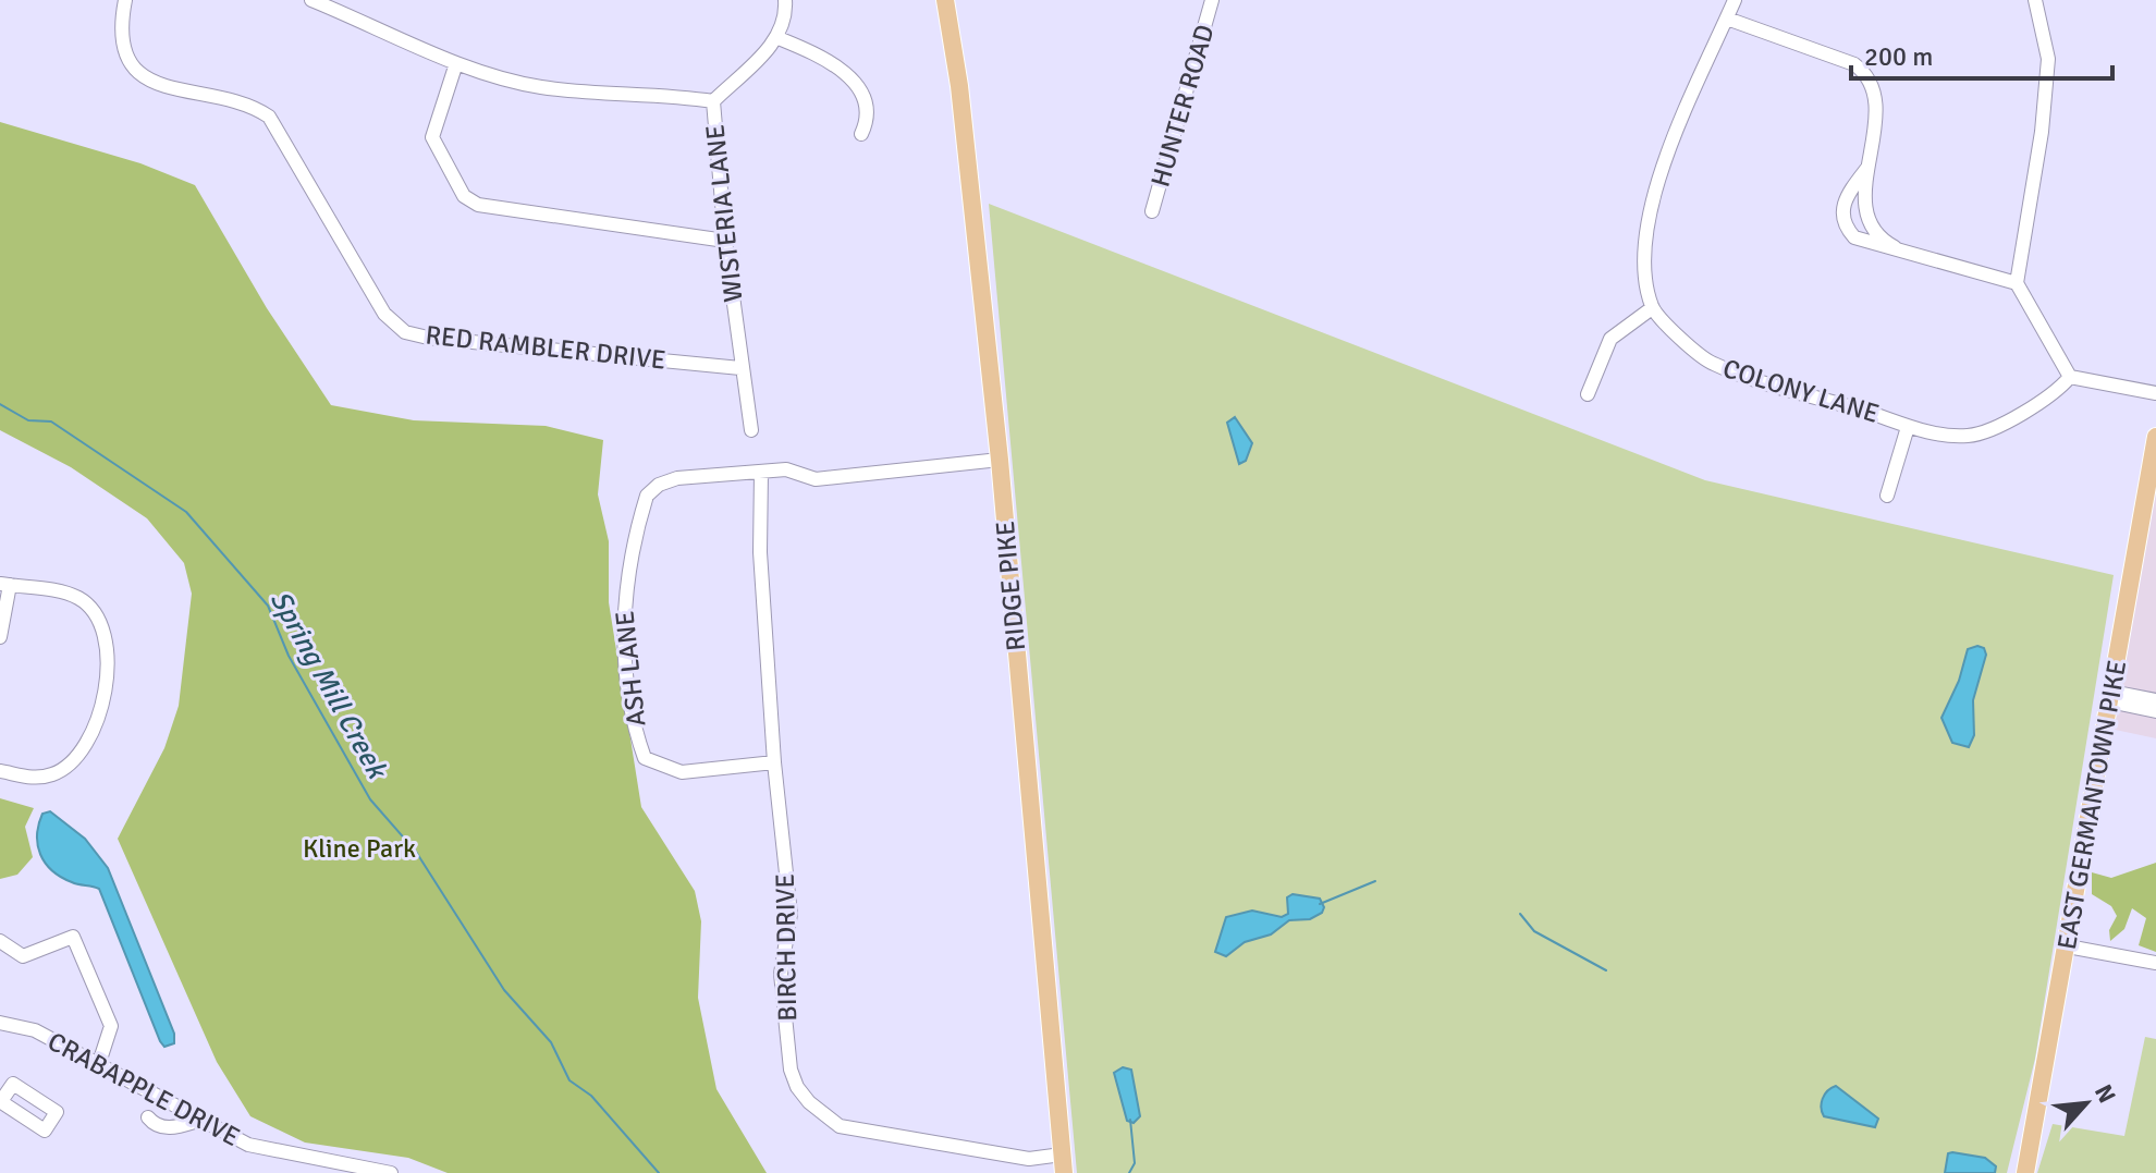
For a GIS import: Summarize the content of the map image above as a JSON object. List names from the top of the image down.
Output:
{
  "streets": {
    "main road": ["RIDGE PIKE", "EAST GERMANTOWN PIKE"],
    "street": [
      "HUNTER ROAD",
      "WISTERIA LANE",
      "RED RAMBLER DRIVE",
      "COLONY LANE",
      "ASH LANE",
      "BIRCH DRIVE",
      "CRABAPPLE DRIVE"
    ]
  },
  "crossings": [
    ["WISTERIA LANE", "RED RAMBLER DRIVE"],
    ["RIDGE PIKE", "ASH LANE"],
    ["RIDGE PIKE", "BIRCH DRIVE"],
    ["ASH LANE", "BIRCH DRIVE"]
  ],
  "water": ["Spring Mill Creek"],
  "parks": ["Kline Park"],
  "scale_bar": "200 m",
  "north": "top right"
}
